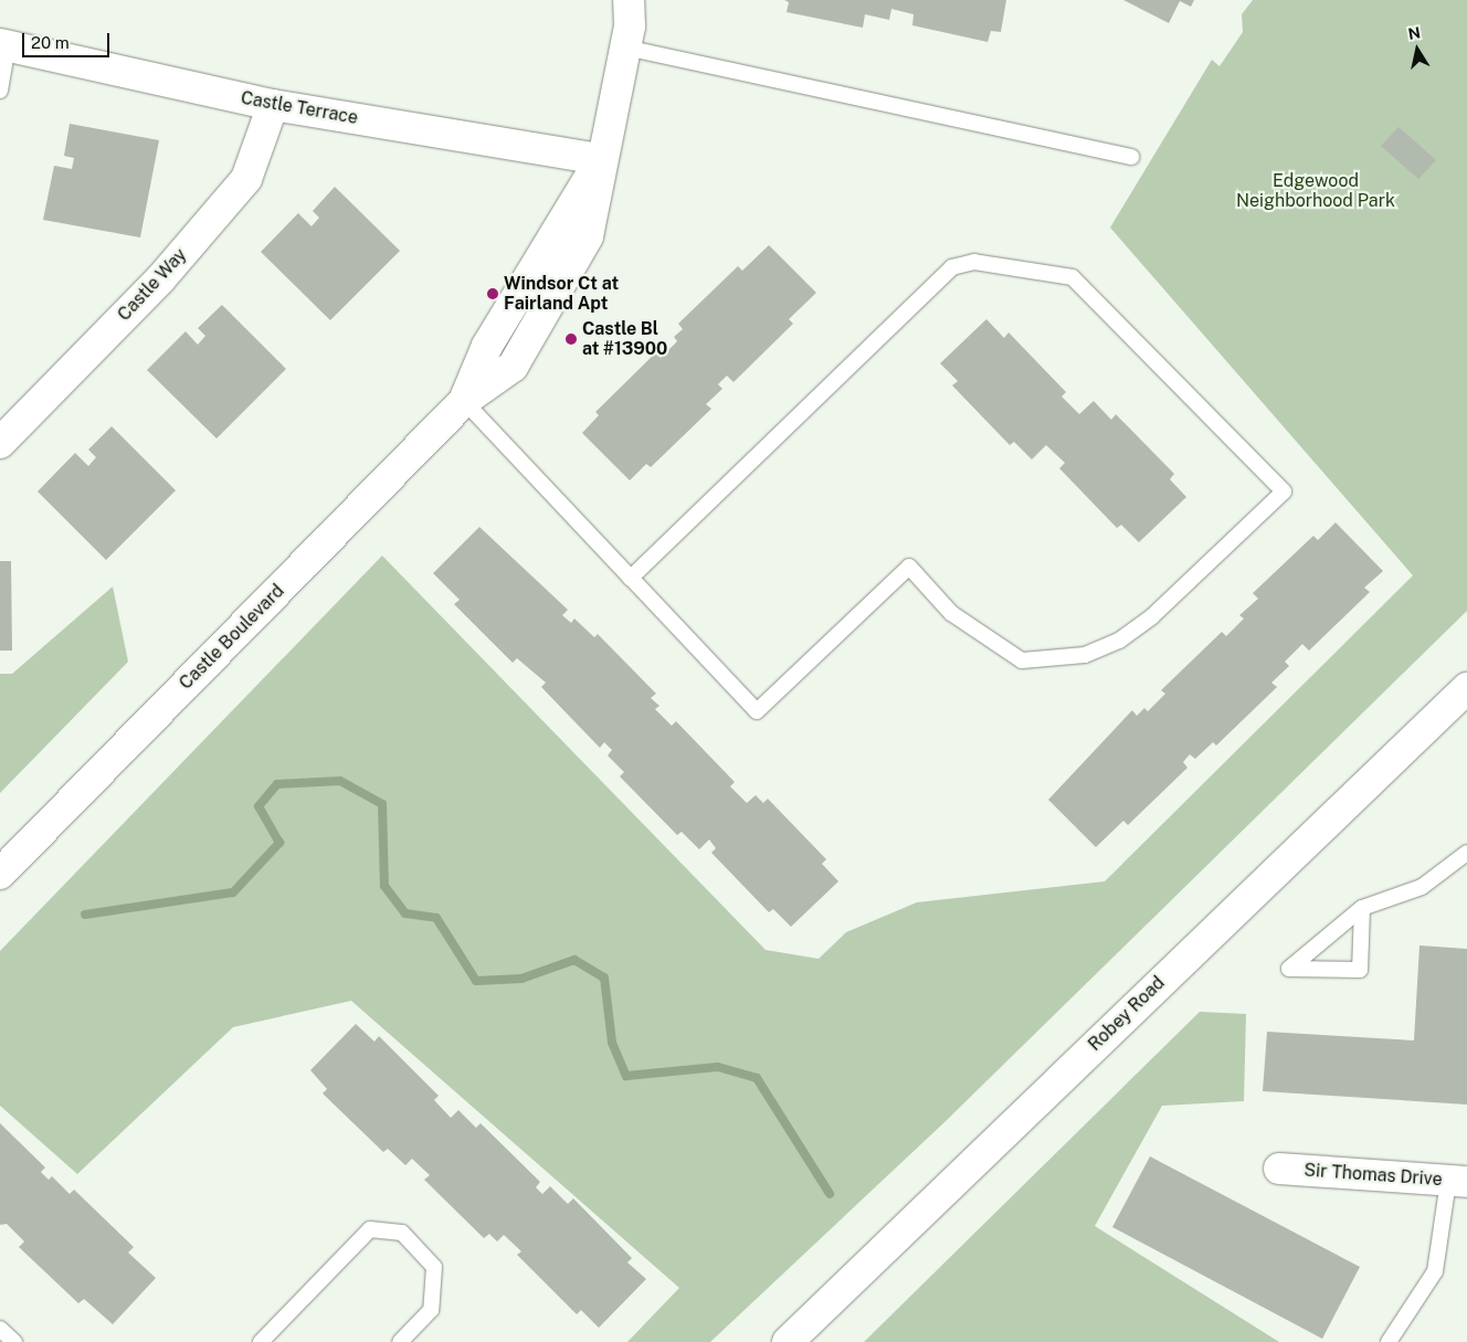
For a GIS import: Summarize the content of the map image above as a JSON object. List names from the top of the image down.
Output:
{
  "streets": {
    "street": [
      "Castle Terrace",
      "Castle Way",
      "Castle Boulevard",
      "Robey Road",
      "Sir Thomas Drive"
    ]
  },
  "crossings": [
    ["Castle Terrace", "Castle Way"],
    ["Castle Terrace", "Castle Boulevard"]
  ],
  "parks": ["Edgewood Neighborhood Park"],
  "places": ["Windsor Ct at Fairland Apt", "Castle Bl at #13900"],
  "scale_bar": "20 m",
  "north": "top"
}
